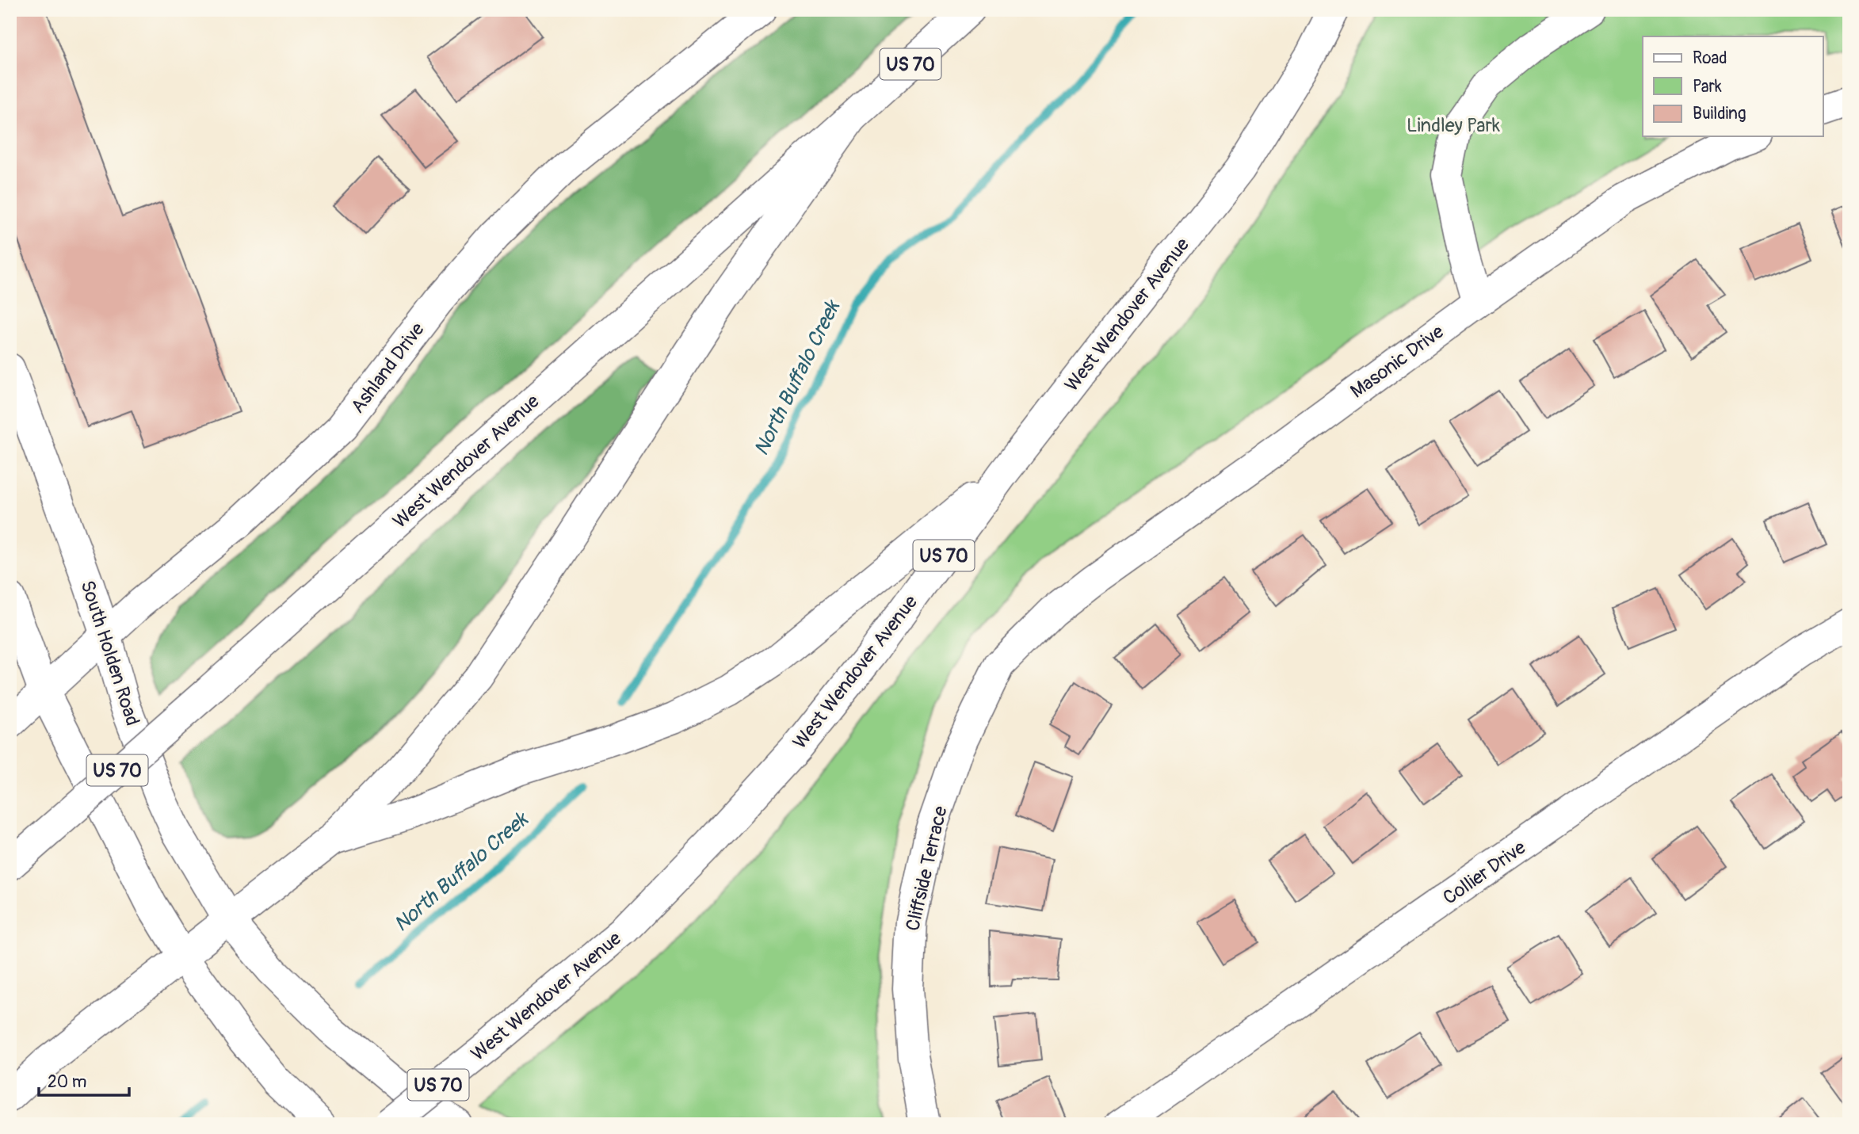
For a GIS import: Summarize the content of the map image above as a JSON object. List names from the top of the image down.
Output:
{
  "streets": {
    "main road": [
      "US 70",
      "West Wendover Avenue",
      "Masonic Drive",
      "Ashland Drive",
      "South Holden Road",
      "Cliffside Terrace",
      "Collier Drive"
    ]
  },
  "crossings": [
    ["Masonic Drive", "Cliffside Terrace"],
    ["Ashland Drive", "South Holden Road"]
  ],
  "water": ["North Buffalo Creek"],
  "parks": ["Lindley Park"],
  "legend": ["Road", "Park", "Building"],
  "scale_bar": "20 m"
}
